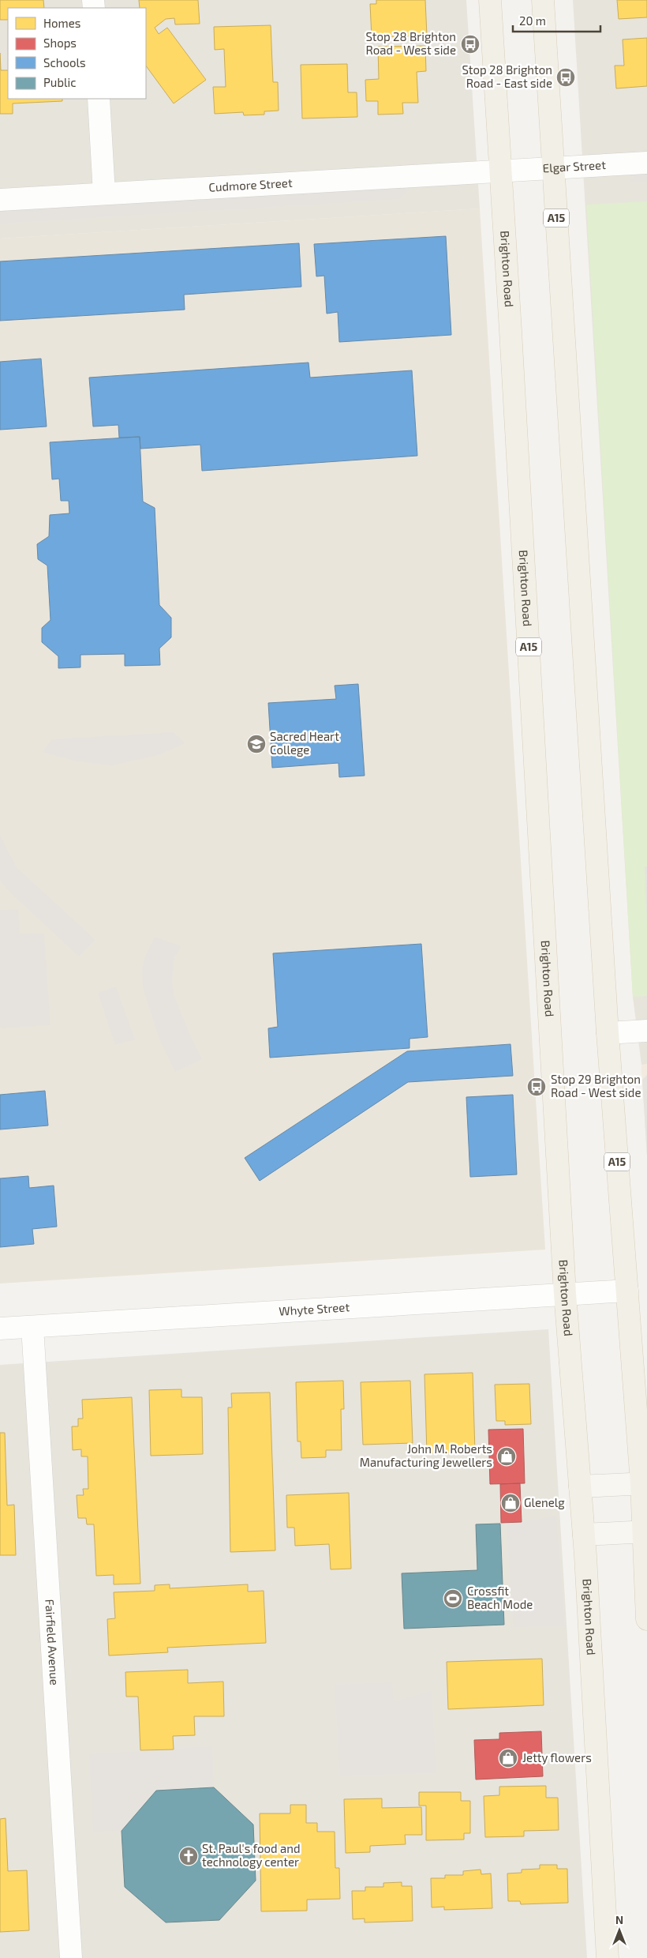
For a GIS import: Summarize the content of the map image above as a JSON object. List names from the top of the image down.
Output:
{
  "streets": {
    "main road": ["A15", "Brighton Road"],
    "street": [
      "Elgar Street",
      "Cudmore Street",
      "Whyte Street",
      "Fairfield Avenue"
    ]
  },
  "crossings": [
    ["Elgar Street", "Cudmore Street"],
    ["Elgar Street", "A15"],
    ["Elgar Street", "Brighton Road"],
    ["Cudmore Street", "Brighton Road"],
    ["A15", "Whyte Street"],
    ["Brighton Road", "Whyte Street"],
    ["Whyte Street", "Fairfield Avenue"]
  ],
  "places": {
    "bus stop": ["Stop 28 Brighton Road - West side", "Stop 28 Brighton Road - East side", "Stop 29 Brighton Road - West side"],
    "school or university": ["Sacred Heart College"],
    "shop": ["John M. Roberts Manufacturing Jewellers", "Glenelg", "Jetty flowers"],
    "sports": ["Crossfit Beach Mode"],
    "church": ["St. Paul's food and technology center"]
  },
  "legend": [
    "Homes",
    "Shops",
    "Schools",
    "Public"
  ],
  "scale_bar": "20 m",
  "north": "top"
}
